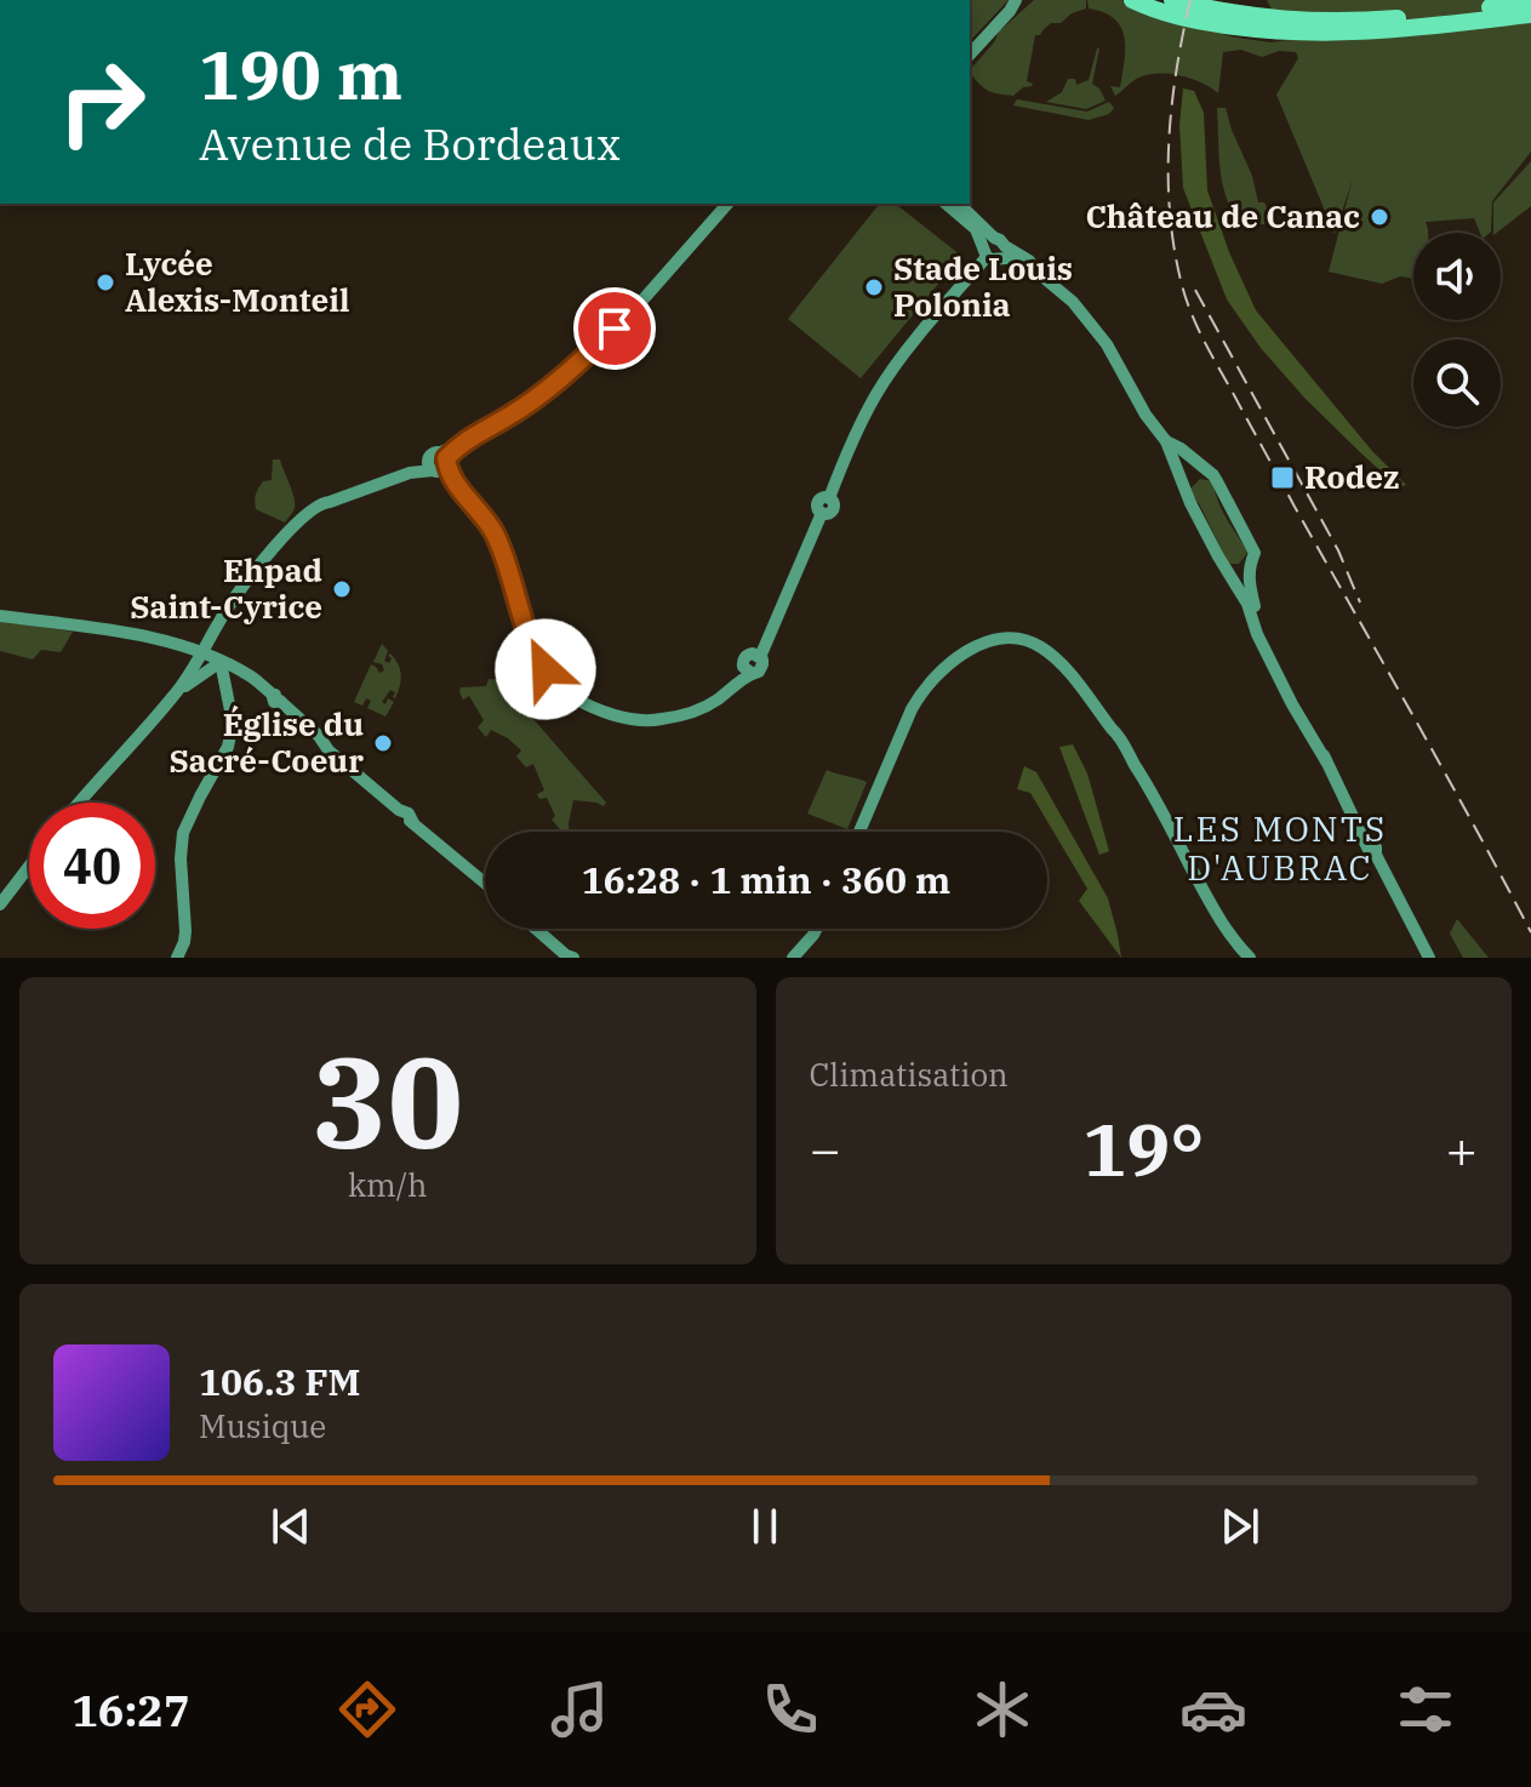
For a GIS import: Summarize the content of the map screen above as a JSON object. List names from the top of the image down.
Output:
{
  "districts": ["LES MONTS D'AUBRAC"],
  "places": {
    "other": [
      "Château de Canac",
      "Lycée Alexis-Monteil",
      "Stade Louis Polonia",
      "Ehpad Saint-Cyrice",
      "Église du Sacré-Coeur"
    ],
    "transit": ["Rodez"]
  },
  "page": {
    "turn": ["190 m", "Avenue de Bordeaux"],
    "limit": "40",
    "trip": "16:28 · 1 min · 360 m",
    "tile": [
      ["30", "km/h"],
      "Climatisation"
    ],
    "heat": ["−", "19°", "+"],
    "song": ["106.3 FM", "Musique"],
    "tabs": "16:27"
  }
}
